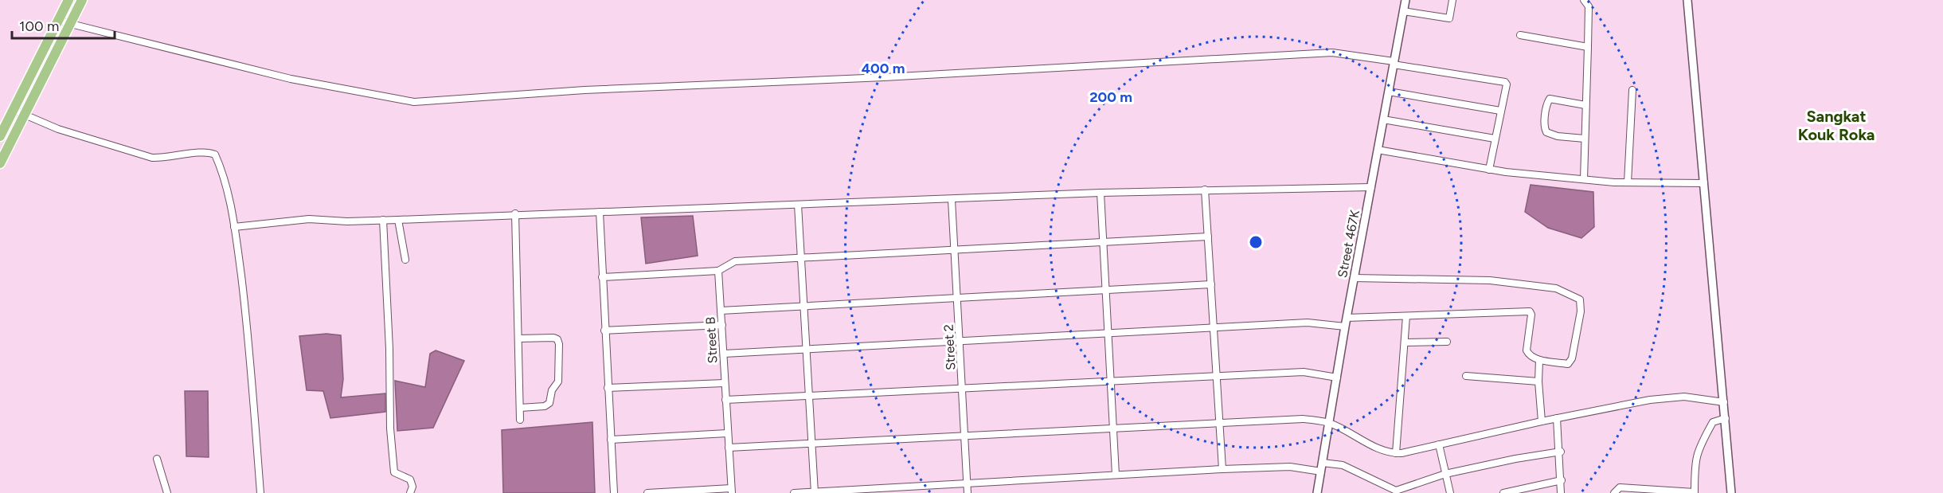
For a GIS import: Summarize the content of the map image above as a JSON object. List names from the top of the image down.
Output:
{
  "streets": {
    "street": ["Street 467K", "Street B", "Street 2"]
  },
  "districts": ["Sangkat Kouk Roka"],
  "scale_bar": "100 m",
  "rings": ["400 m", "200 m"]
}
